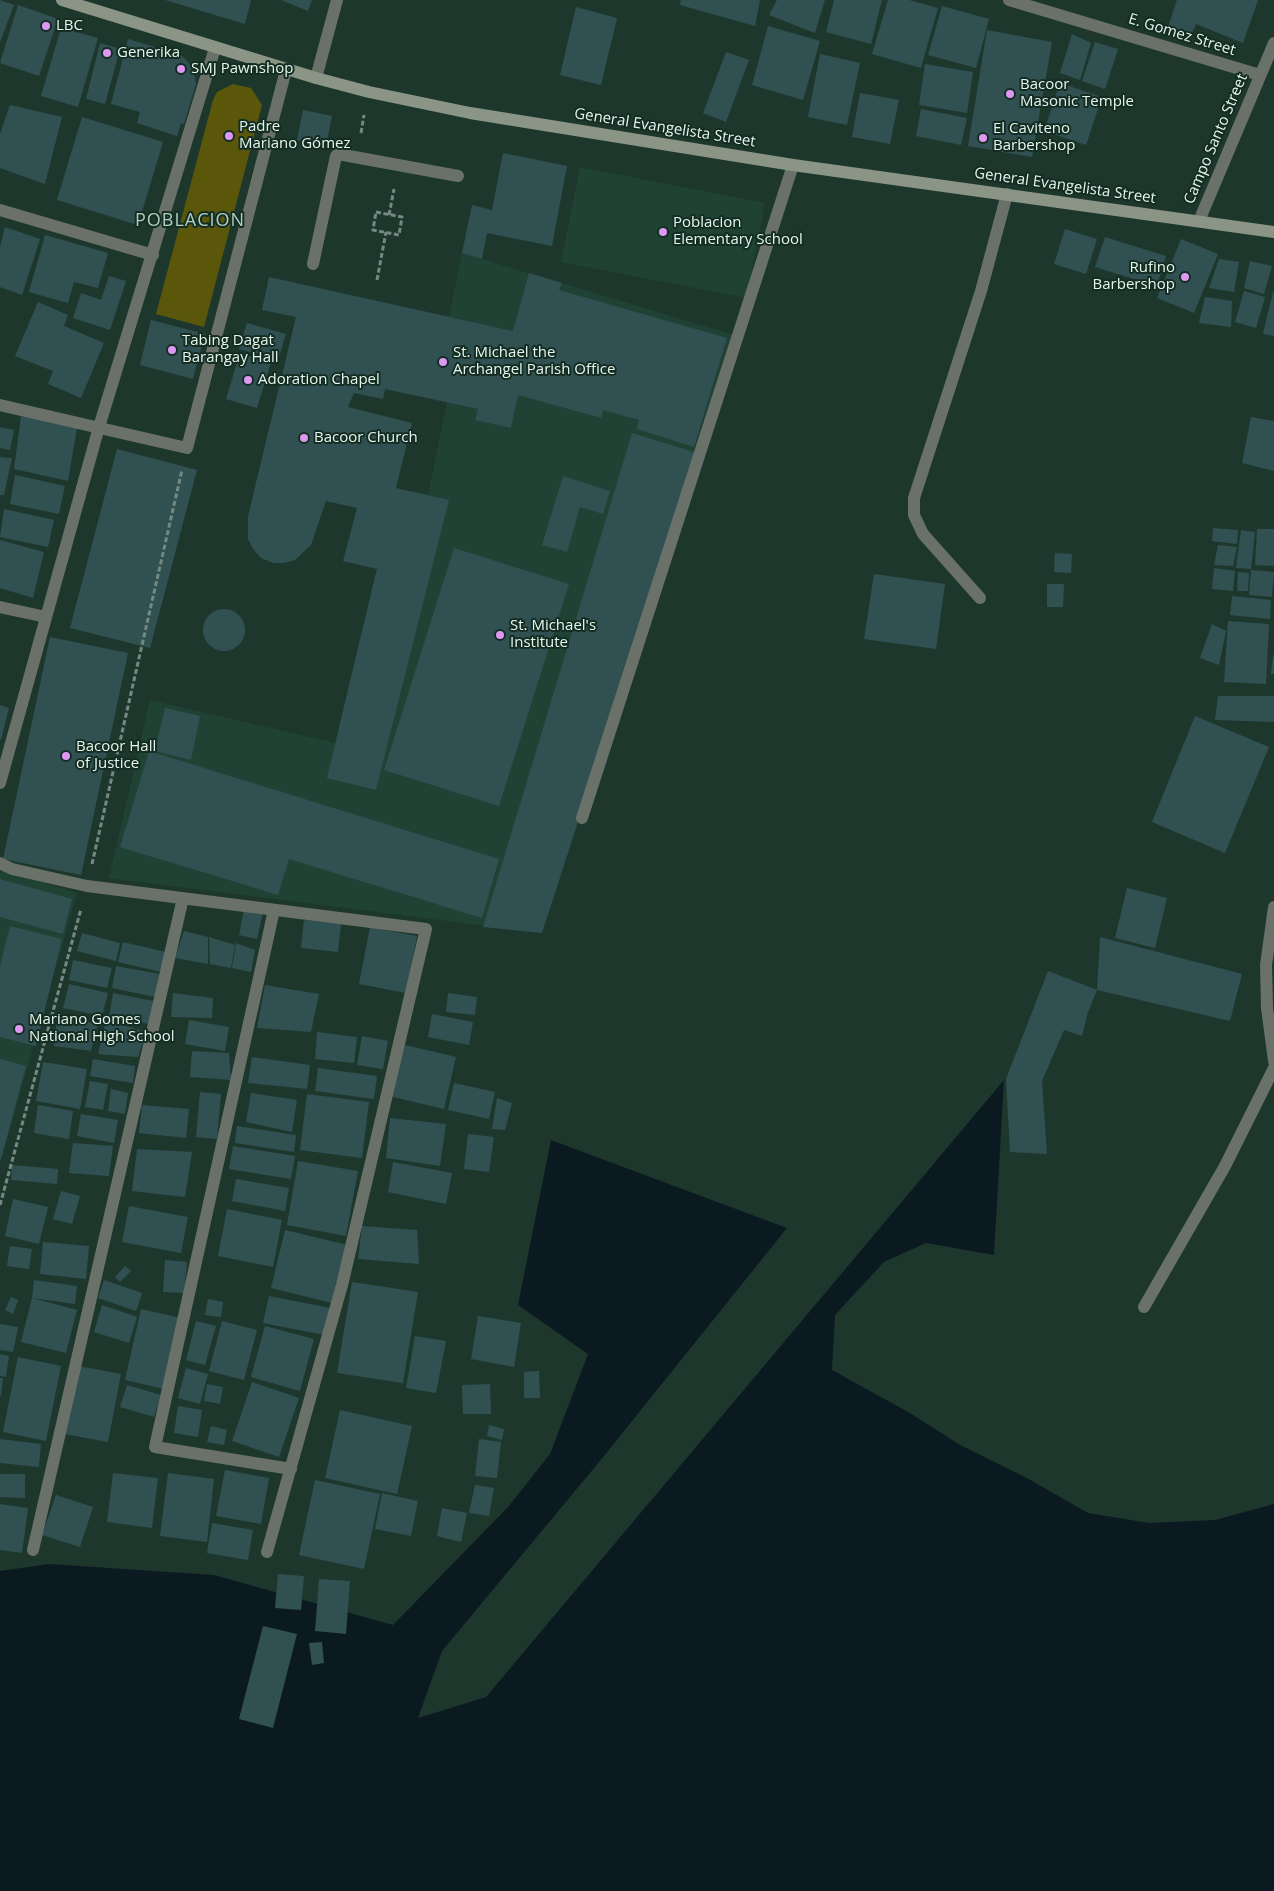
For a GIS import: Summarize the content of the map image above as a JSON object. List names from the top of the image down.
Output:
{
  "streets": {
    "main road": ["General Evangelista Street"],
    "street": ["E. Gomez Street", "Campo Santo Street"]
  },
  "crossings": [
    ["E. Gomez Street", "Campo Santo Street"],
    ["General Evangelista Street", "Campo Santo Street"]
  ],
  "districts": ["POBLACION"],
  "places": [
    "LBC",
    "Generika",
    "SMJ Pawnshop",
    "Bacoor Masonic Temple",
    "Padre Mariano Gómez",
    "El Caviteno Barbershop",
    "Poblacion Elementary School",
    "Rufino Barbershop",
    "Tabing Dagat Barangay Hall",
    "St. Michael the Archangel Parish Office",
    "Adoration Chapel",
    "Bacoor Church",
    "St. Michael's Institute",
    "Bacoor Hall of Justice",
    "Mariano Gomes National High School"
  ]
}
